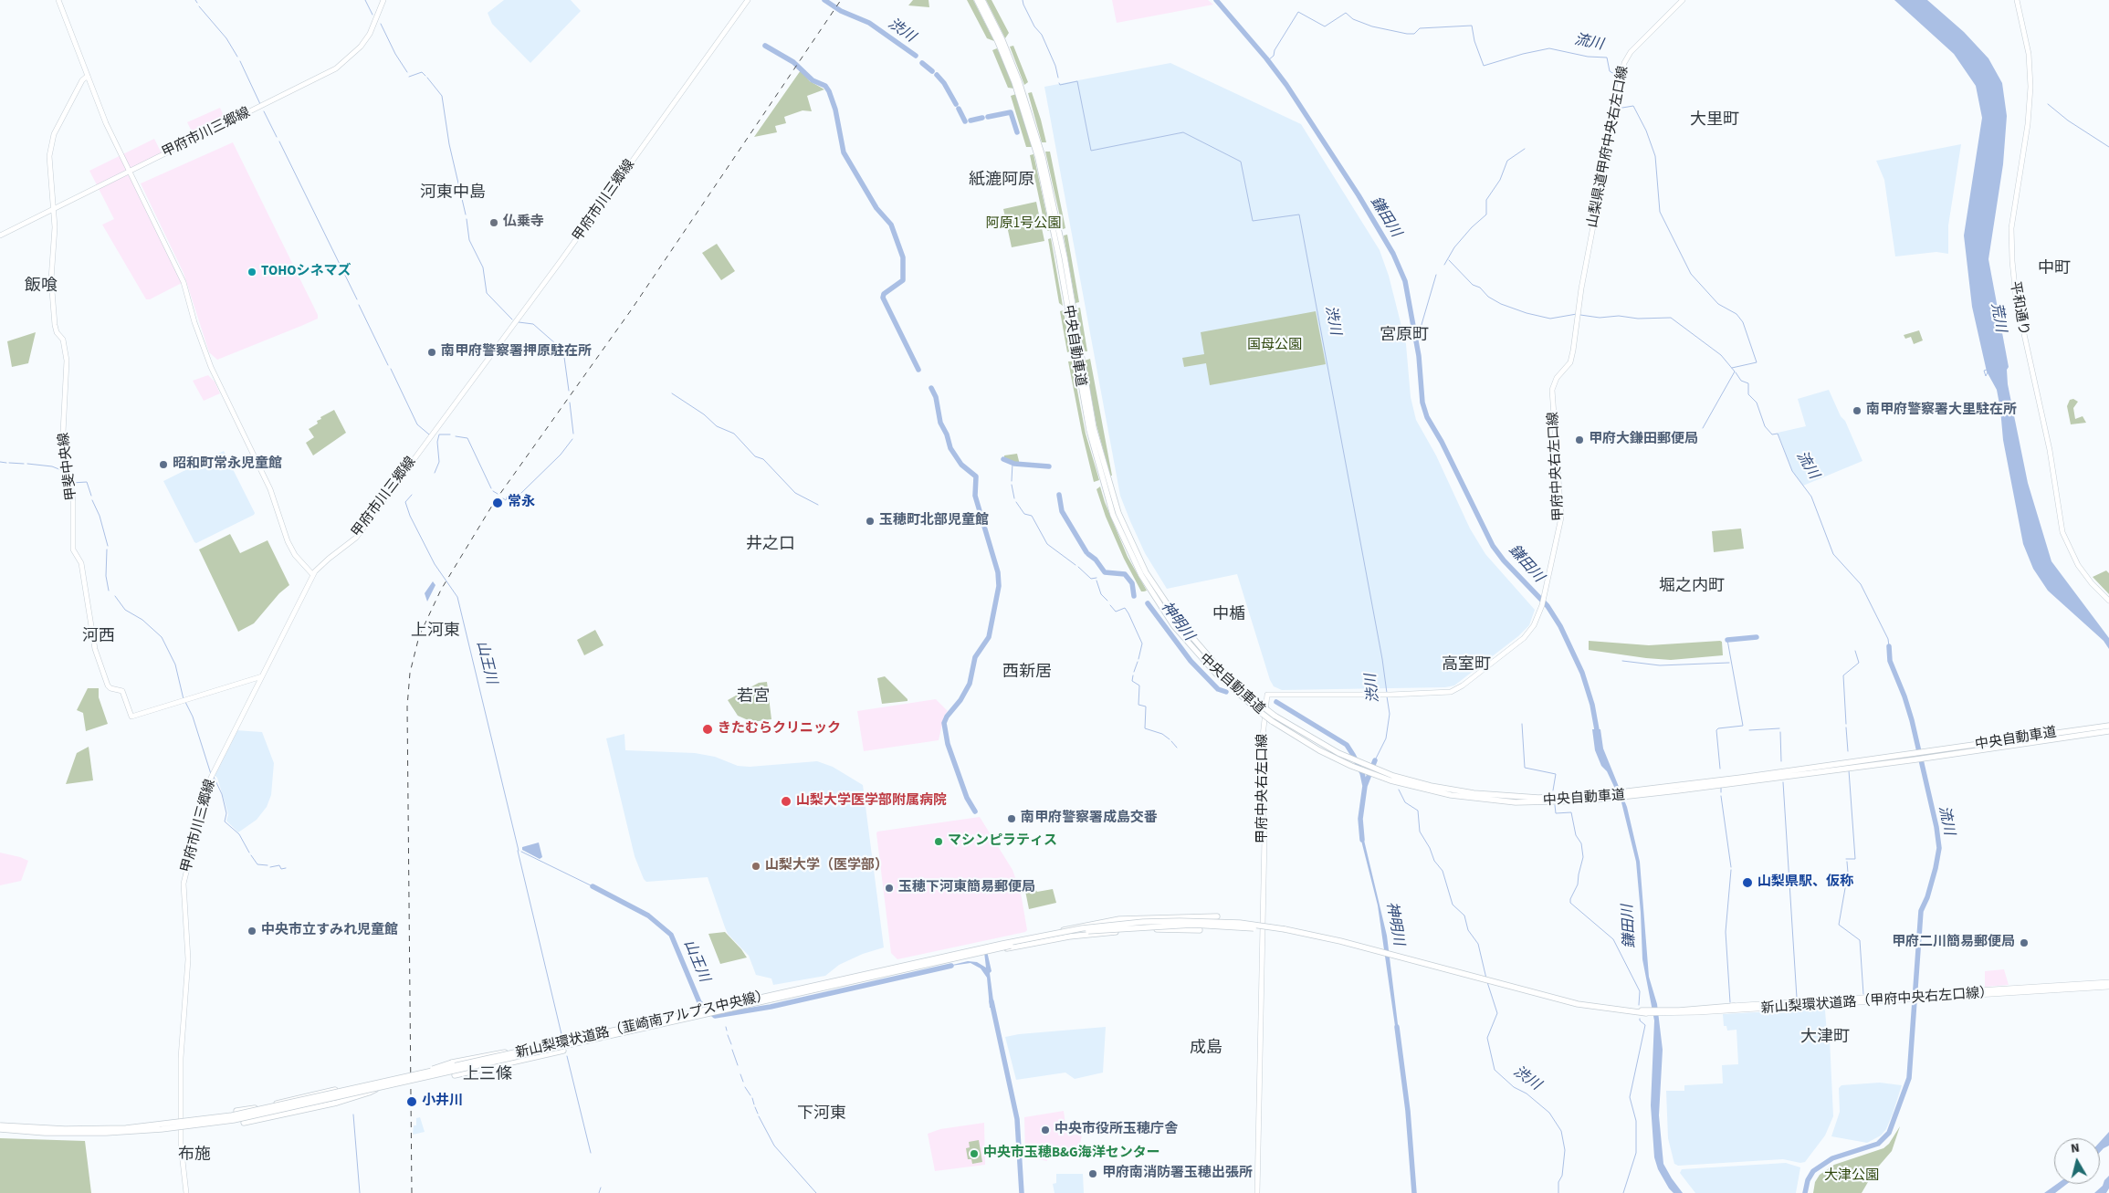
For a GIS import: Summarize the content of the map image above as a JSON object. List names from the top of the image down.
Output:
{
  "streets": {
    "highway": ["中央自動車道", "新山梨環状道路（韮崎南アルプス中央線）"],
    "main road": [
      "甲府市川三郷線",
      "山梨県道甲府中央右左口線",
      "平和通り",
      "甲斐中央線",
      "甲府中央右左口線",
      "新山梨環状道路（甲府中央右左口線）"
    ]
  },
  "crossings": [
    ["甲府市川三郷線", "甲斐中央線"],
    ["山梨県道甲府中央右左口線", "甲府中央右左口線"],
    ["新山梨環状道路（甲府中央右左口線）", "新山梨環状道路（韮崎南アルプス中央線）"]
  ],
  "districts": [
    "大里町",
    "紙漉阿原",
    "河東中島",
    "中町",
    "飯喰",
    "宮原町",
    "井之口",
    "堀之内町",
    "中楯",
    "上河東",
    "河西",
    "高室町",
    "西新居",
    "若宮",
    "大津町",
    "成島",
    "上三條",
    "下河東",
    "布施"
  ],
  "water": [
    "渋川",
    "流川",
    "鎌田川",
    "荒川",
    "神明川",
    "山王川"
  ],
  "parks": ["阿原1号公園", "国母公園", "大津公園"],
  "places": [
    "仏乗寺",
    "TOHOシネマズ",
    "南甲府警察署押原駐在所",
    "南甲府警察署大里駐在所",
    "甲府大鎌田郵便局",
    "昭和町常永児童館",
    "常永",
    "玉穂町北部児童館",
    "きたむらクリニック",
    "山梨大学医学部附属病院",
    "南甲府警察署成島交番",
    "マシンピラティス",
    "山梨大学（医学部）",
    "山梨県駅、仮称",
    "玉穂下河東簡易郵便局",
    "中央市立すみれ児童館",
    "甲府二川簡易郵便局",
    "小井川",
    "中央市役所玉穂庁舎",
    "中央市玉穂B&G海洋センター",
    "甲府南消防署玉穂出張所"
  ],
  "north": "top"
}
